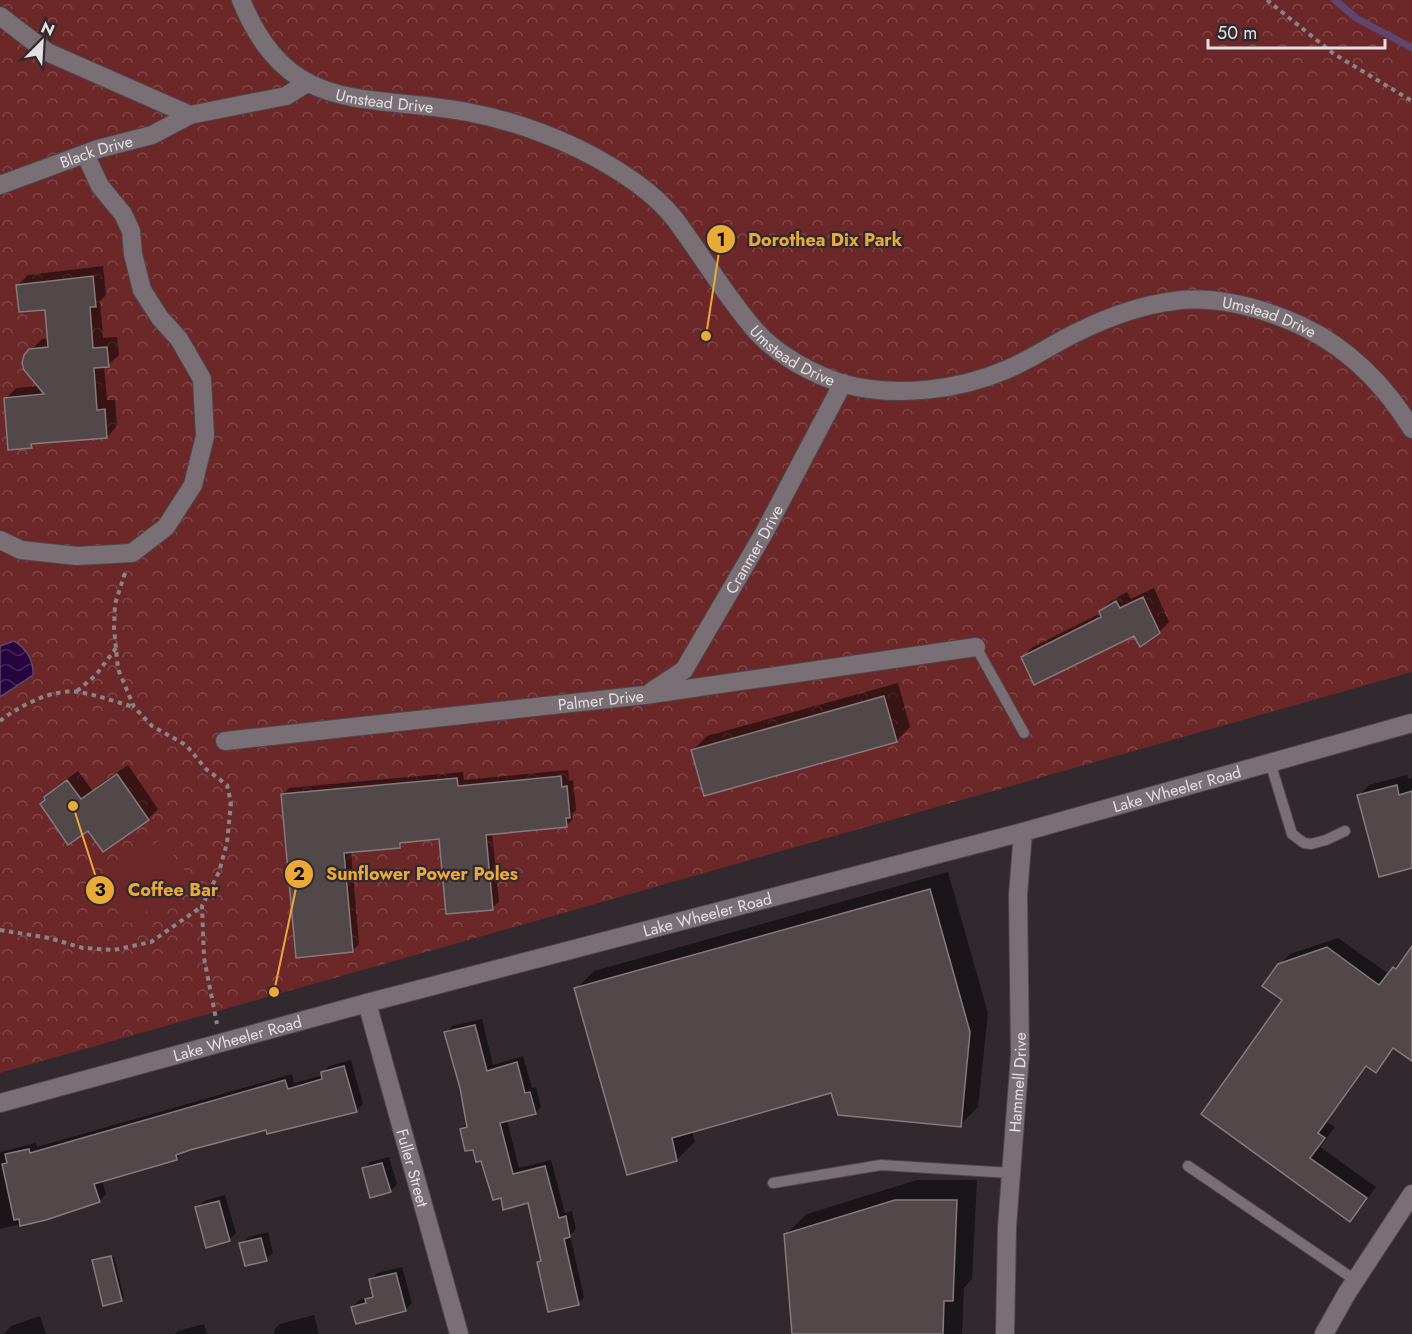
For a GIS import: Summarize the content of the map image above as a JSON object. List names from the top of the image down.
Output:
{
  "streets": {
    "street": [
      "Umstead Drive",
      "Black Drive",
      "Cranmer Drive",
      "Palmer Drive",
      "Lake Wheeler Road",
      "Hammell Drive",
      "Fuller Street"
    ]
  },
  "crossings": [
    ["Umstead Drive", "Black Drive"],
    ["Umstead Drive", "Cranmer Drive"],
    ["Cranmer Drive", "Palmer Drive"],
    ["Lake Wheeler Road", "Hammell Drive"],
    ["Lake Wheeler Road", "Fuller Street"]
  ],
  "places": ["Dorothea Dix Park", "Coffee Bar", "Sunflower Power Poles"],
  "scale_bar": "50 m",
  "north": "top right"
}
